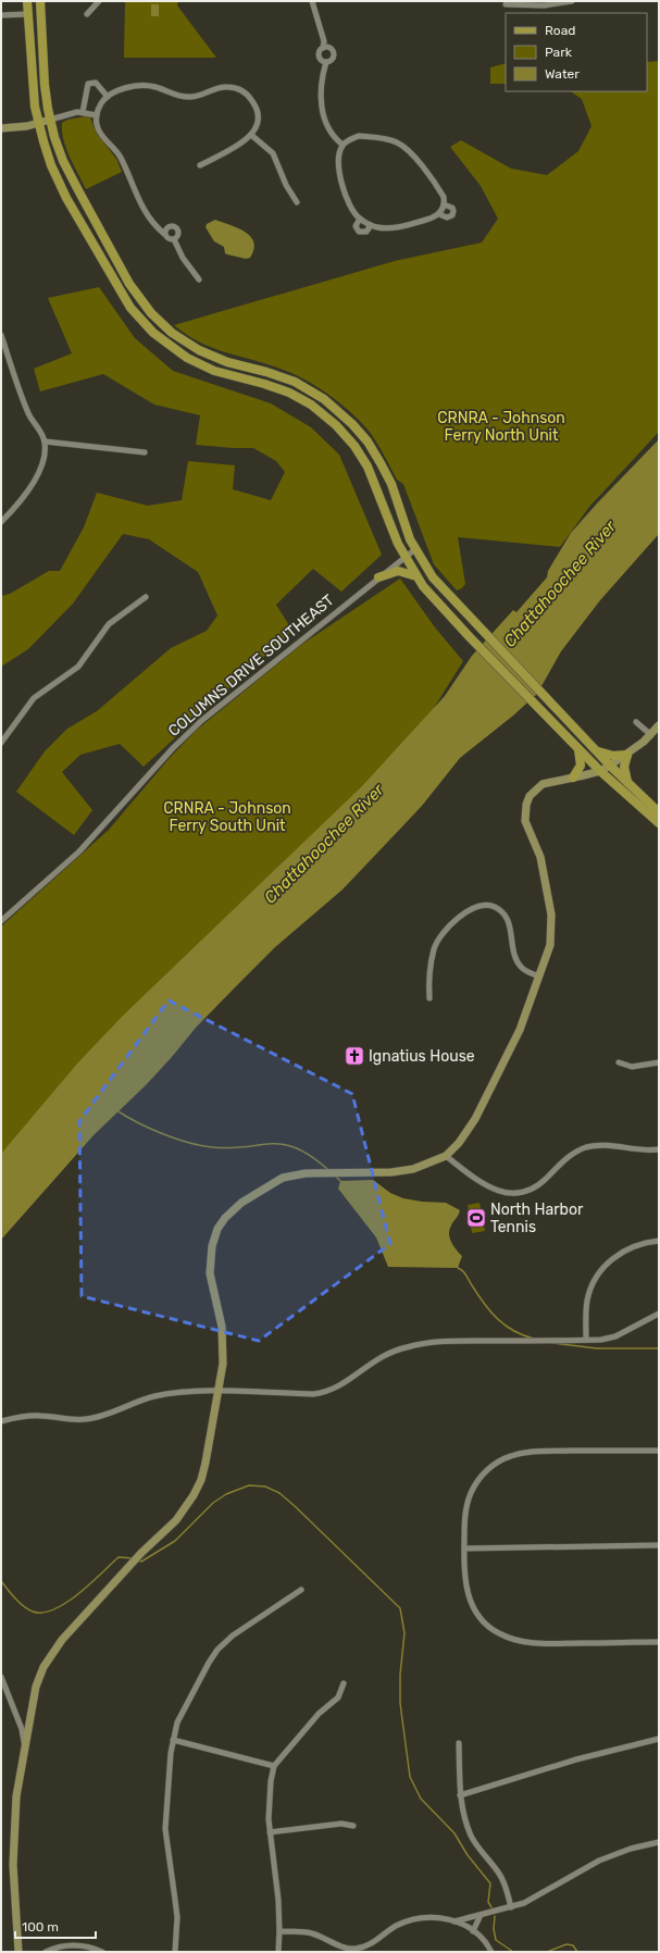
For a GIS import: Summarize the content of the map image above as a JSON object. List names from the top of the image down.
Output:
{
  "streets": {
    "street": ["COLUMNS DRIVE SOUTHEAST"]
  },
  "water": ["Chattahoochee River"],
  "parks": ["CRNRA - Johnson Ferry North Unit", "CRNRA - Johnson Ferry South Unit"],
  "places": {
    "church": ["Ignatius House"],
    "sports": ["North Harbor Tennis"]
  },
  "legend": ["Road", "Park", "Water"],
  "scale_bar": "100 m"
}
